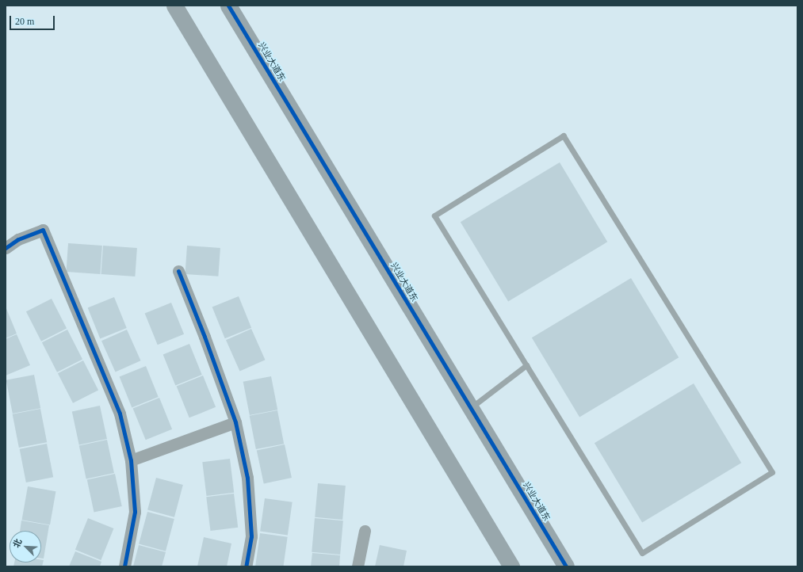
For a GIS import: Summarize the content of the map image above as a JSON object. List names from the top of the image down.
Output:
{
  "streets": {
    "main road": ["兴业大道东"]
  },
  "scale_bar": "20 m",
  "north": "top left"
}
